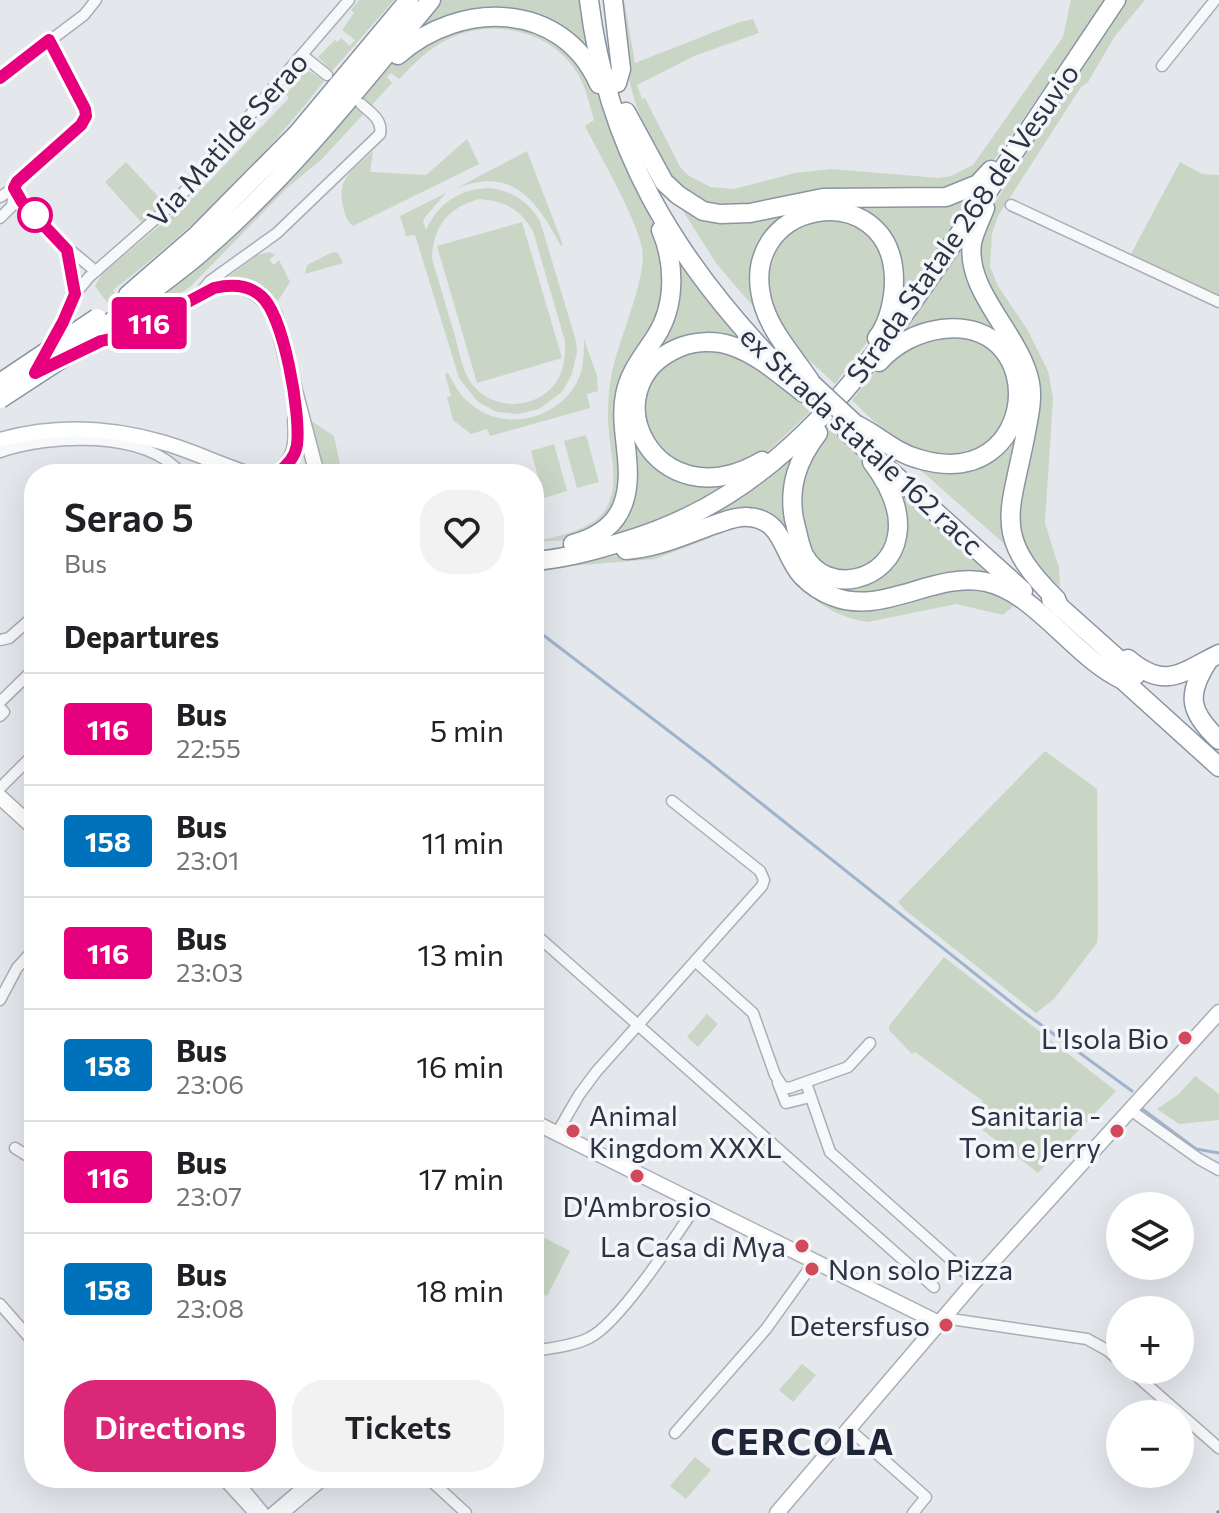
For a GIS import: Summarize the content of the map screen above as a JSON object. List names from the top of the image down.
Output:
{
  "streets": {
    "highway": ["Strada Statale 268 del Vesuvio", "ex Strada statale 162 racc"],
    "street": ["Via Matilde Serao"]
  },
  "districts": ["CERCOLA"],
  "places": [
    "L'Isola Bio",
    "Animal Kingdom XXXL",
    "Sanitaria - Tom e Jerry",
    "D'Ambrosio",
    "La Casa di Mya",
    "Non solo Pizza",
    "Detersfuso"
  ],
  "lines": ["bus line 116"],
  "page": {
    "on_map": "116",
    "heading": [
      ["Serao 5", "Bus"],
      "Departures"
    ],
    "list": [
      {
        "mark": "116",
        "name": "Bus",
        "note": "22:55",
        "value": "5 min"
      },
      {
        "mark": "158",
        "name": "Bus",
        "note": "23:01",
        "value": "11 min"
      },
      {
        "mark": "116",
        "name": "Bus",
        "note": "23:03",
        "value": "13 min"
      },
      {
        "mark": "158",
        "name": "Bus",
        "note": "23:06",
        "value": "16 min"
      },
      {
        "mark": "116",
        "name": "Bus",
        "note": "23:07",
        "value": "17 min"
      },
      {
        "mark": "158",
        "name": "Bus",
        "note": "23:08",
        "value": "18 min"
      }
    ],
    "map_buttons": ["+", "−"],
    "buttons": ["Directions", "Tickets"]
  }
}
